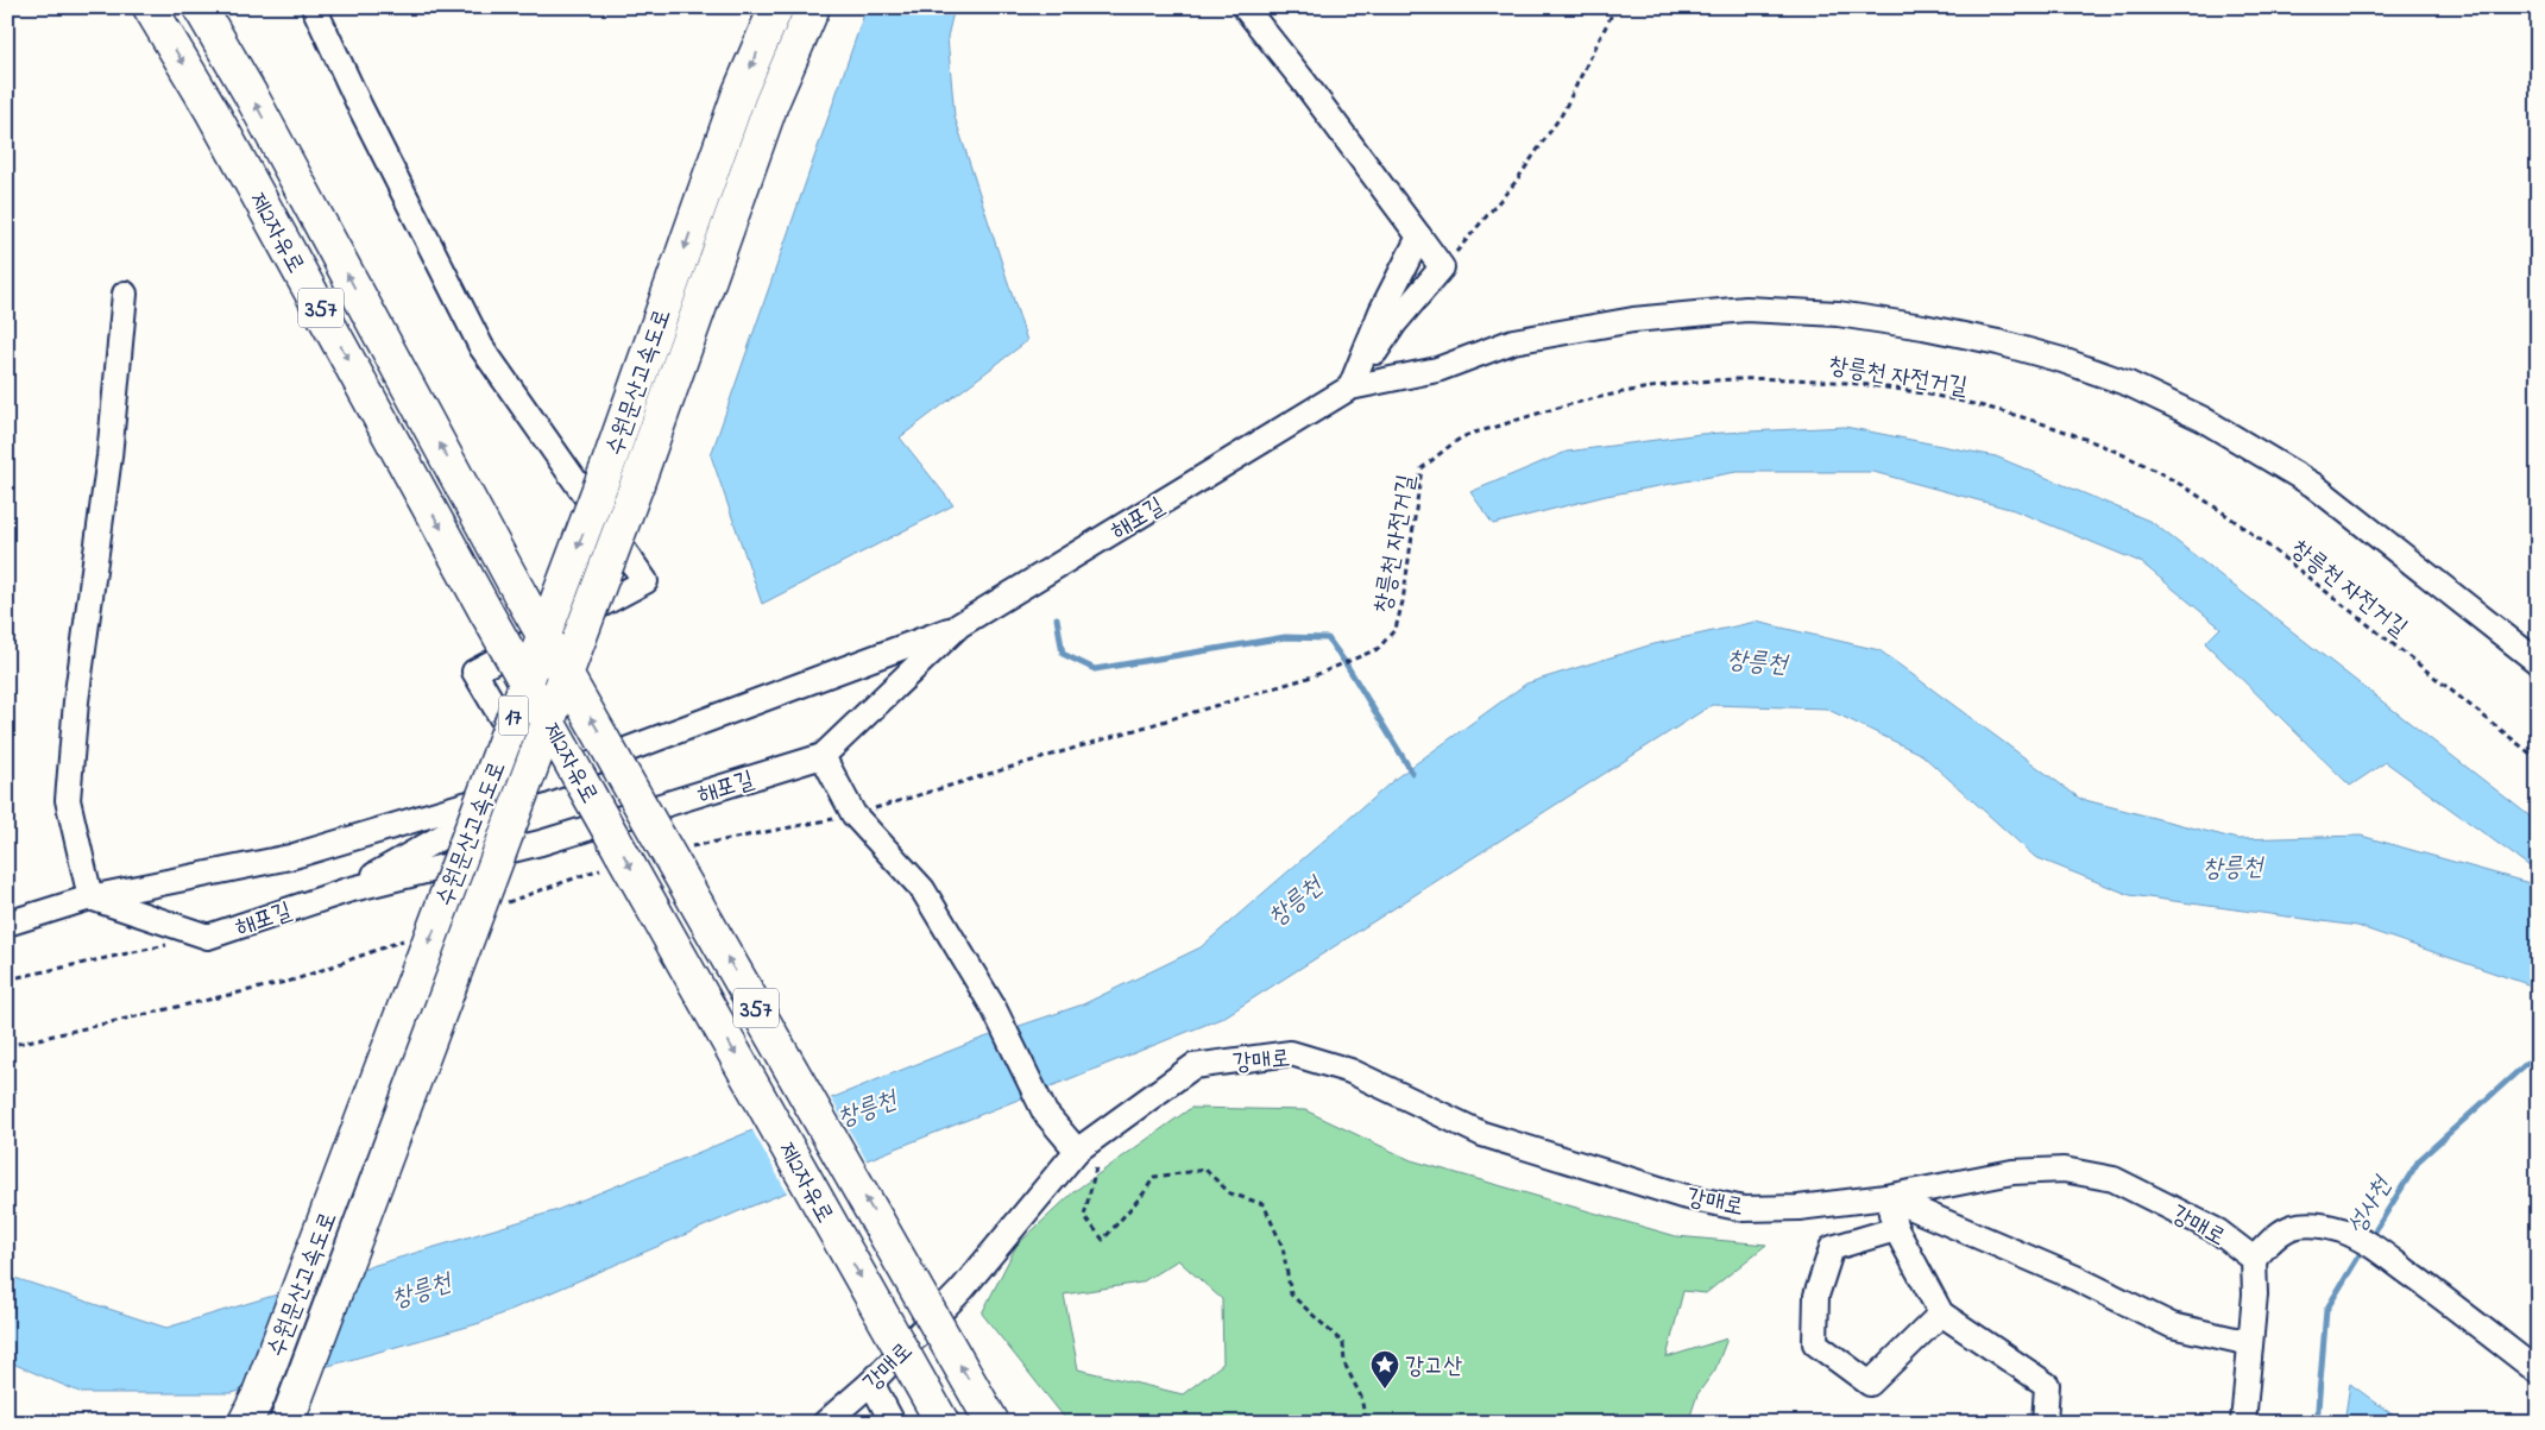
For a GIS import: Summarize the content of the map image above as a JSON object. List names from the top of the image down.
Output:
{
  "streets": {
    "highway": [
      "제2자유로",
      "357",
      "수원문산고속도로",
      "17"
    ],
    "street": ["해포길", "강매로"],
    "path": ["창릉천 자전거길"]
  },
  "water": ["창릉천", "성사천"],
  "places": {
    "place": ["강고산"]
  }
}
